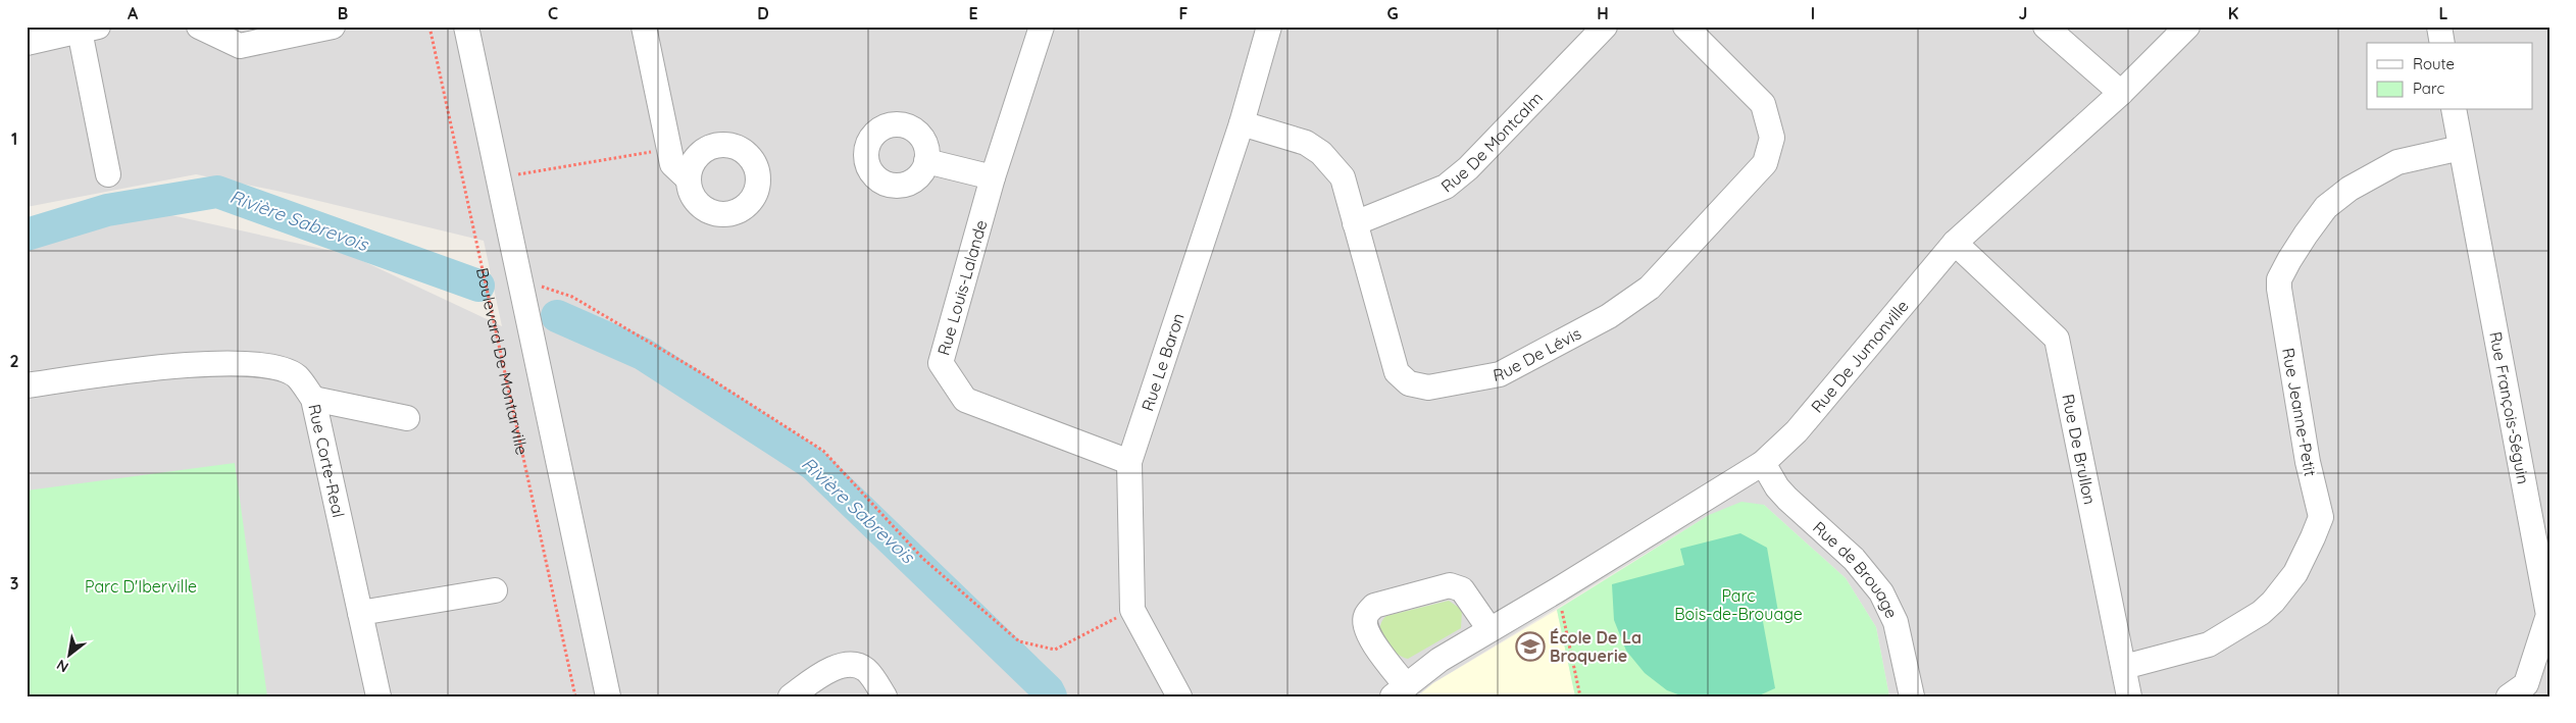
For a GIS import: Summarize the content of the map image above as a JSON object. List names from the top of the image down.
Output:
{
  "streets": {
    "street": [
      "Rue De Montcalm",
      "Rue Louis-Lalande",
      "Rue De Lévis",
      "Rue De Jumonville",
      "Boulevard De Montarville",
      "Rue Le Baron",
      "Rue François-Séguin",
      "Rue Jeanne-Petit",
      "Rue De Brullon",
      "Rue Corte-Real",
      "Rue de Brouage"
    ]
  },
  "crossings": [
    ["Rue De Montcalm", "Rue De Lévis"],
    ["Rue Louis-Lalande", "Rue Le Baron"],
    ["Rue De Lévis", "Rue Le Baron"],
    ["Rue De Jumonville", "Rue De Brullon"],
    ["Rue De Jumonville", "Rue de Brouage"],
    ["Rue François-Séguin", "Rue Jeanne-Petit"],
    ["Rue Jeanne-Petit", "Rue De Brullon"]
  ],
  "water": ["Rivière Sabrevois"],
  "parks": ["Parc D'Iberville", "Parc Bois-de-Brouage"],
  "places": {
    "school or university": ["École De La Broquerie"]
  },
  "legend": ["Route", "Parc"],
  "north": "bottom left",
  "grid": {
    "columns": [
      "A",
      "B",
      "C",
      "D",
      "E",
      "F",
      "G",
      "H",
      "I",
      "J",
      "K",
      "L"
    ],
    "rows": ["1", "2", "3"]
  }
}
